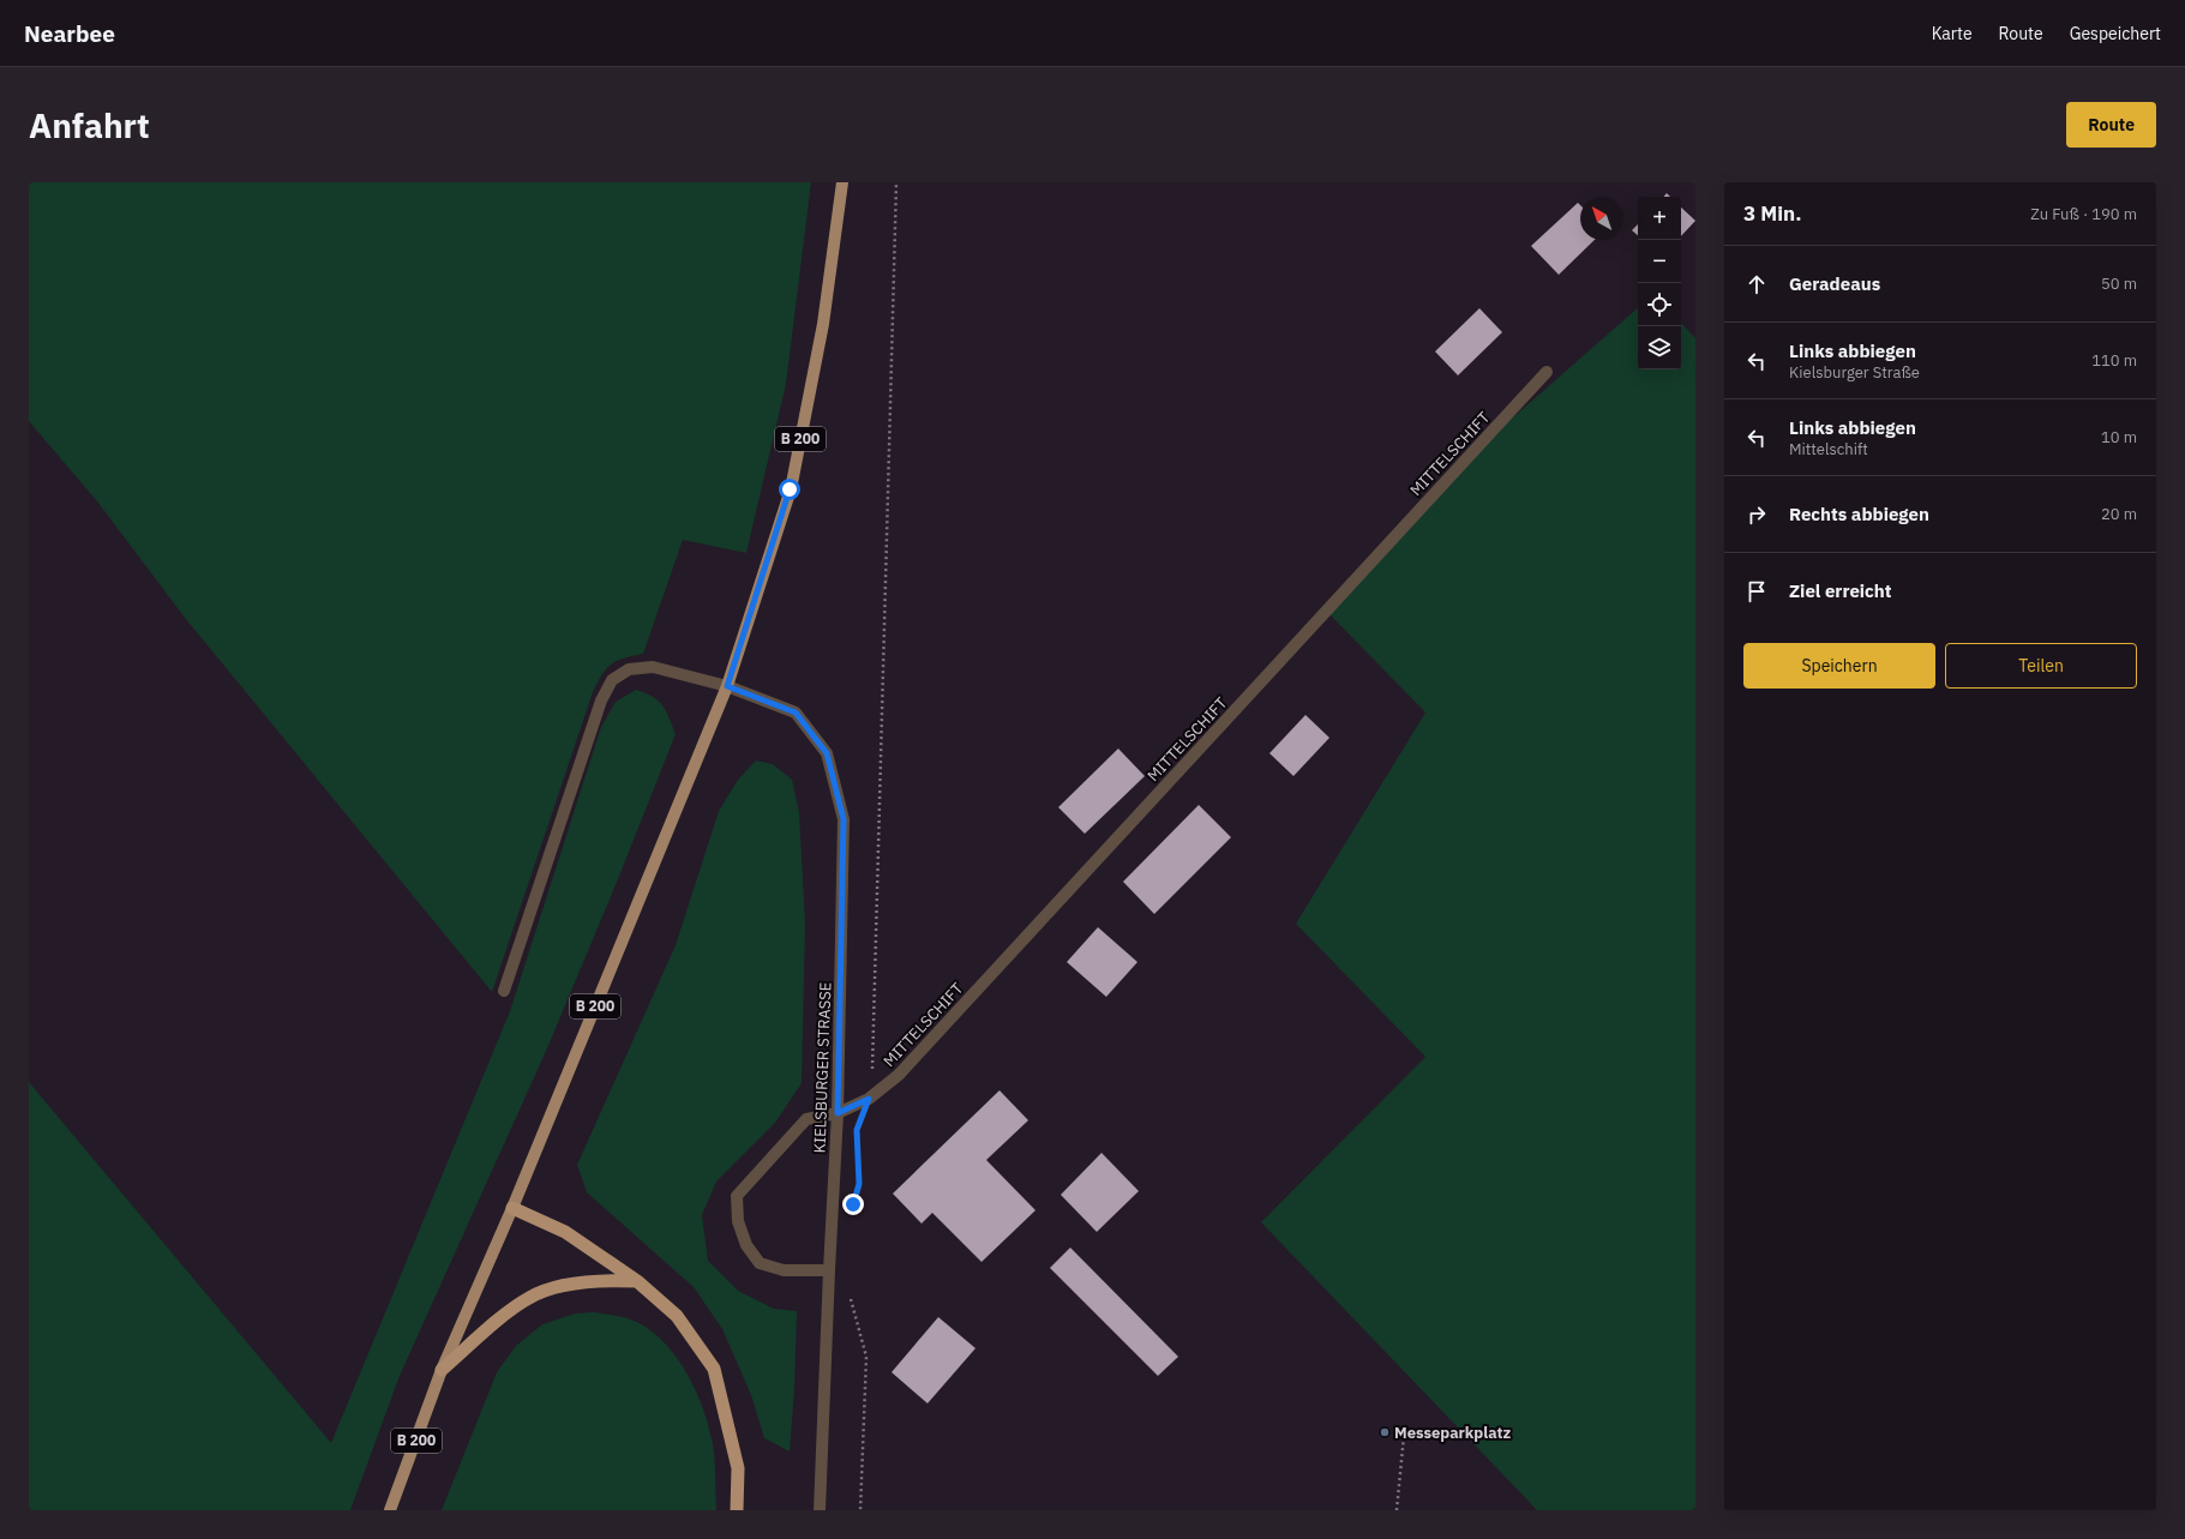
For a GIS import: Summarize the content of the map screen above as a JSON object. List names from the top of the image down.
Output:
{
  "streets": {
    "main road": ["B 200"],
    "street": ["MITTELSCHIFT", "KIELSBURGER STRASSE"]
  },
  "crossings": [
    ["B 200", "KIELSBURGER STRASSE"],
    ["MITTELSCHIFT", "KIELSBURGER STRASSE"]
  ],
  "places": ["Messeparkplatz"],
  "north": "top left",
  "page": {
    "header": "Nearbee",
    "nav": ["Karte", "Route", "Gespeichert"],
    "buttons": [
      "Route",
      ["Speichern", "Teilen"]
    ],
    "title": "Anfahrt",
    "heading": ["3 Min.", "Zu Fuß · 190 m"],
    "map_buttons": ["+", "−"],
    "list": [
      ["Geradeaus", "50 m"],
      ["Links abbiegen", "Kielsburger Straße", "110 m"],
      ["Links abbiegen", "Mittelschift", "10 m"],
      ["Rechts abbiegen", "20 m"],
      "Ziel erreicht"
    ]
  }
}
